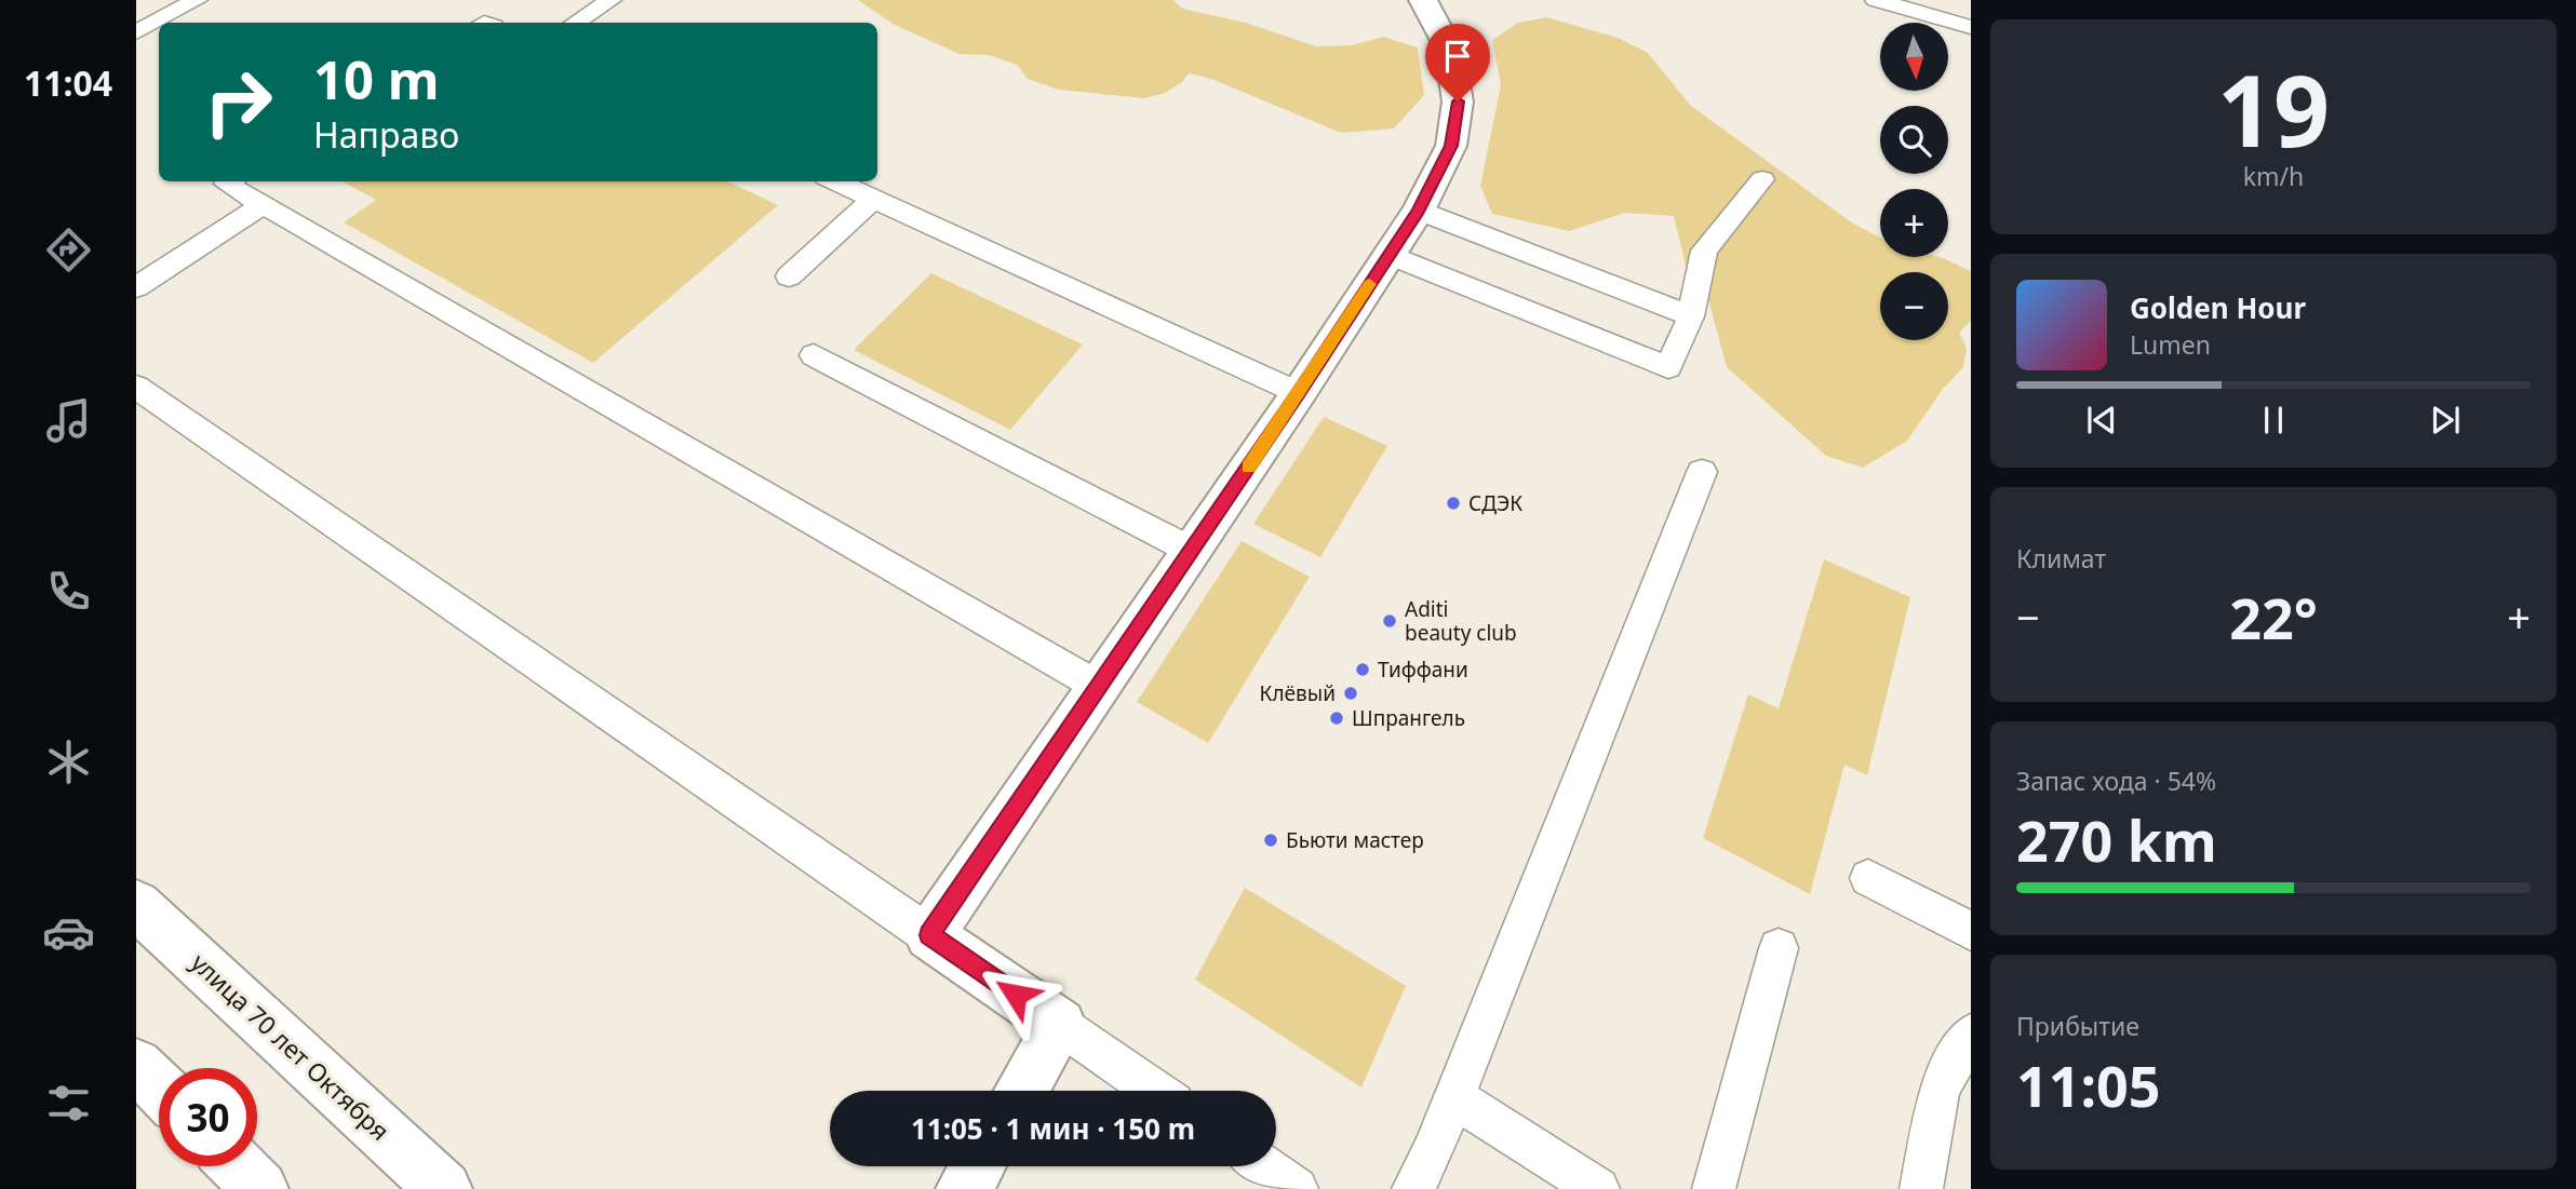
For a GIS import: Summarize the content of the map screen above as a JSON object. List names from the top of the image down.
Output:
{
  "streets": {
    "street": ["улица 70 лет Октября"]
  },
  "places": [
    "СДЭК",
    "Aditi beauty club",
    "Тиффани",
    "Клёвый",
    "Шпрангель",
    "Бьюти мастер"
  ],
  "north": "bottom",
  "page": {
    "tabs": "11:04",
    "tile": [
      ["19", "km/h"],
      "Климат",
      ["Запас хода · 54%", "270 km"],
      ["Прибытие", "11:05"]
    ],
    "map_buttons": ["+", "−"],
    "turn": ["10 m", "Направо"],
    "song": ["Golden Hour", "Lumen"],
    "heat": ["−", "22°", "+"],
    "limit": "30",
    "trip": "11:05 · 1 мин · 150 m"
  }
}
